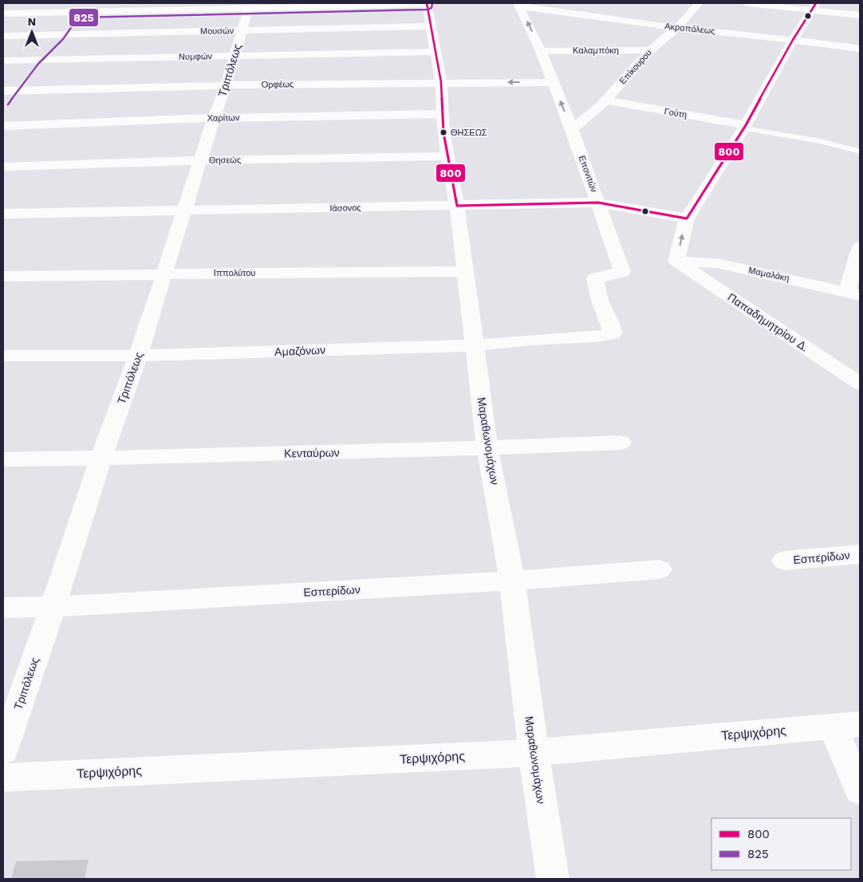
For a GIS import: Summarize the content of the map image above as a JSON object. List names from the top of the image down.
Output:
{
  "streets": {
    "street": [
      "Ακροπόλεως",
      "Μουσών",
      "Καλαμπόκη",
      "Νυμφών",
      "Επίκουρου",
      "Τριπόλεως",
      "Ορφέως",
      "Γούτη",
      "Χαρίτων",
      "Θησεώς",
      "Επονιτών",
      "Ιάσονος",
      "Ιππολύτου",
      "Μαμαλάκη",
      "Παπαδημητρίου Δ.",
      "Αμαζόνων",
      "Μαραθωνομάχων",
      "Κενταύρων",
      "Εσπερίδων",
      "Τερψιχόρης"
    ]
  },
  "crossings": [
    ["Ακροπόλεως", "Επίκουρου"],
    ["Ακροπόλεως", "Επονιτών"],
    ["Μουσών", "Τριπόλεως"],
    ["Μουσών", "Μαραθωνομάχων"],
    ["Καλαμπόκη", "Επίκουρου"],
    ["Καλαμπόκη", "Επονιτών"],
    ["Νυμφών", "Τριπόλεως"],
    ["Νυμφών", "Μαραθωνομάχων"],
    ["Επίκουρου", "Γούτη"],
    ["Επίκουρου", "Επονιτών"],
    ["Τριπόλεως", "Ορφέως"],
    ["Τριπόλεως", "Χαρίτων"],
    ["Τριπόλεως", "Θησεώς"],
    ["Τριπόλεως", "Ιάσονος"],
    ["Τριπόλεως", "Ιππολύτου"],
    ["Τριπόλεως", "Αμαζόνων"],
    ["Τριπόλεως", "Κενταύρων"],
    ["Τριπόλεως", "Εσπερίδων"],
    ["Ορφέως", "Επονιτών"],
    ["Ορφέως", "Μαραθωνομάχων"],
    ["Χαρίτων", "Μαραθωνομάχων"],
    ["Θησεώς", "Μαραθωνομάχων"],
    ["Επονιτών", "Ιάσονος"],
    ["Επονιτών", "Αμαζόνων"],
    ["Ιάσονος", "Μαραθωνομάχων"],
    ["Ιππολύτου", "Μαραθωνομάχων"],
    ["Μαμαλάκη", "Παπαδημητρίου Δ."],
    ["Αμαζόνων", "Μαραθωνομάχων"],
    ["Μαραθωνομάχων", "Κενταύρων"],
    ["Μαραθωνομάχων", "Εσπερίδων"],
    ["Μαραθωνομάχων", "Τερψιχόρης"]
  ],
  "places": ["ΘΗΣΕΩΣ"],
  "lines": ["transit line 800", "transit line 825"],
  "legend": ["800", "825"],
  "north": "top"
}
